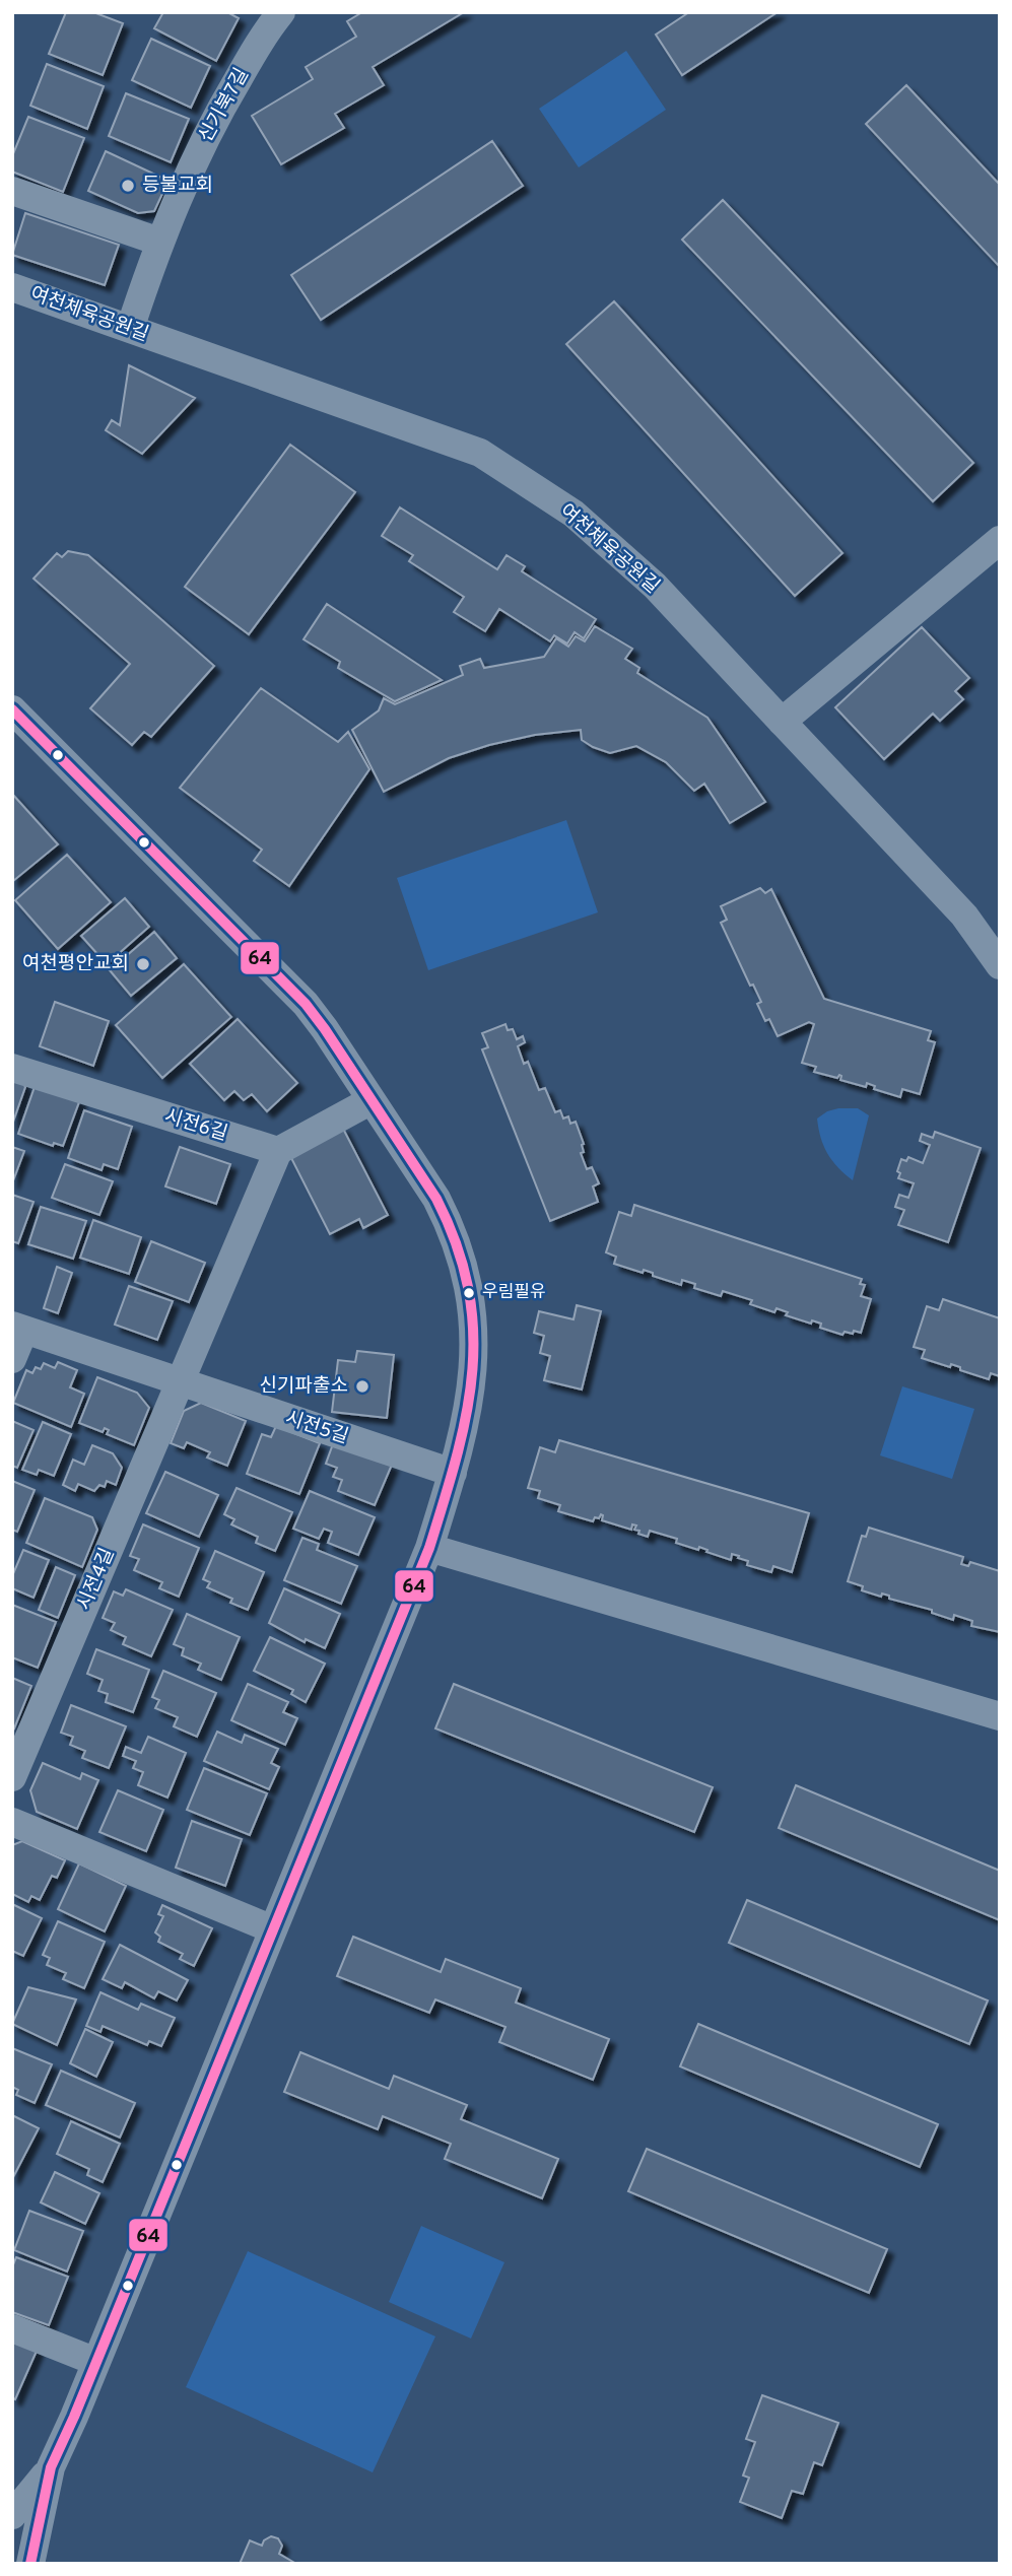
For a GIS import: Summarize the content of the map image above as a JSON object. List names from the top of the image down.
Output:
{
  "streets": {
    "street": [
      "신기북7길",
      "여천체육공원길",
      "시전6길",
      "시전5길",
      "시전4길"
    ]
  },
  "crossings": [
    ["신기북7길", "여천체육공원길"],
    ["시전5길", "시전4길"]
  ],
  "places": [
    "등불교회",
    "여천평안교회",
    "우림필유",
    "신기파출소"
  ],
  "lines": ["transit line 64"]
}
